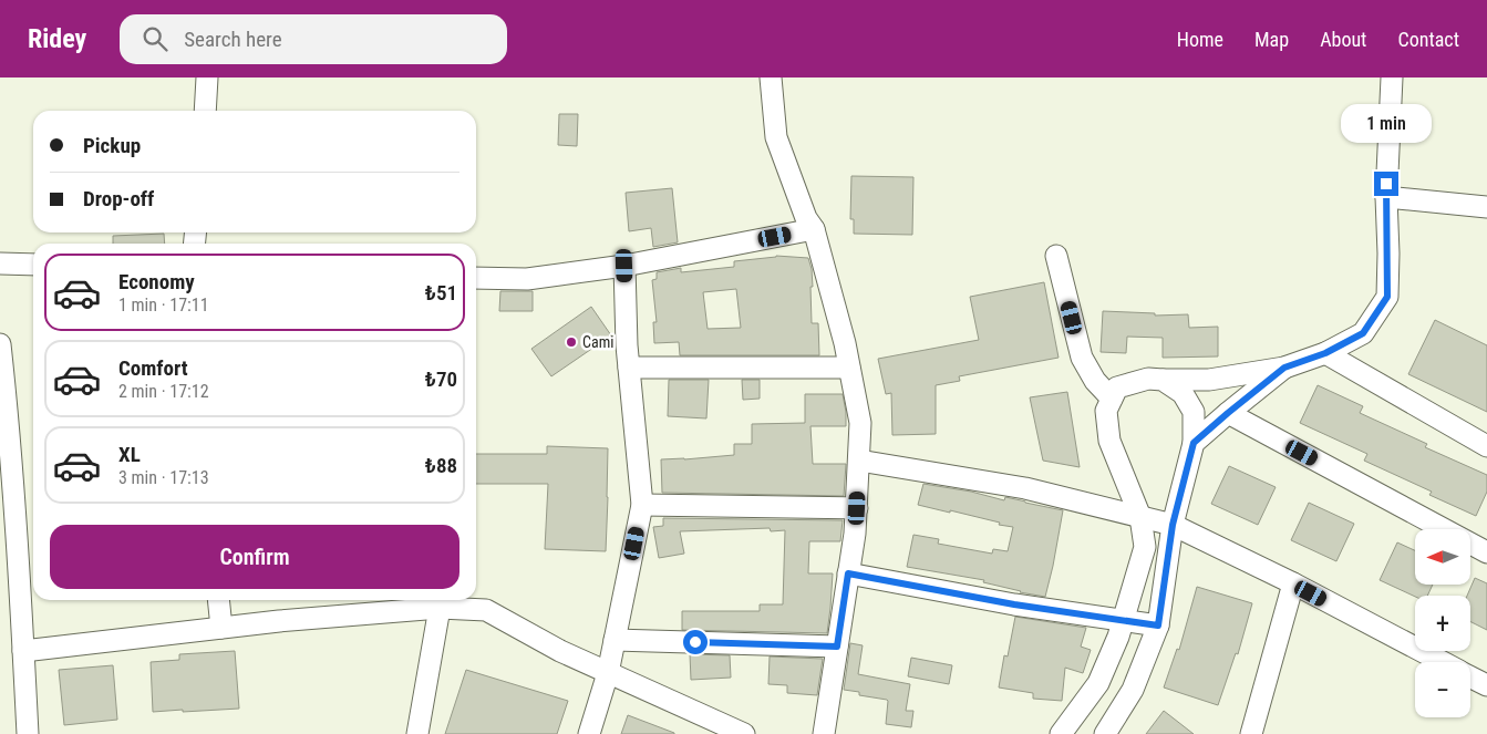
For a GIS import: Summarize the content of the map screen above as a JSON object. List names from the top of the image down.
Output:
{
  "places": ["Cami"],
  "north": "left",
  "page": {
    "header": "Ridey",
    "search": "Search here",
    "nav": [
      "Home",
      "Map",
      "About",
      "Contact"
    ],
    "bubble": "1 min",
    "banner": ["Pickup", "Drop-off"],
    "list": [
      {
        "name": "Economy",
        "note": "1 min · 17:11",
        "value": "₺51"
      },
      {
        "name": "Comfort",
        "note": "2 min · 17:12",
        "value": "₺70"
      },
      {
        "name": "XL",
        "note": "3 min · 17:13",
        "value": "₺88"
      }
    ],
    "buttons": "Confirm",
    "map_buttons": ["+", "−"]
  }
}
